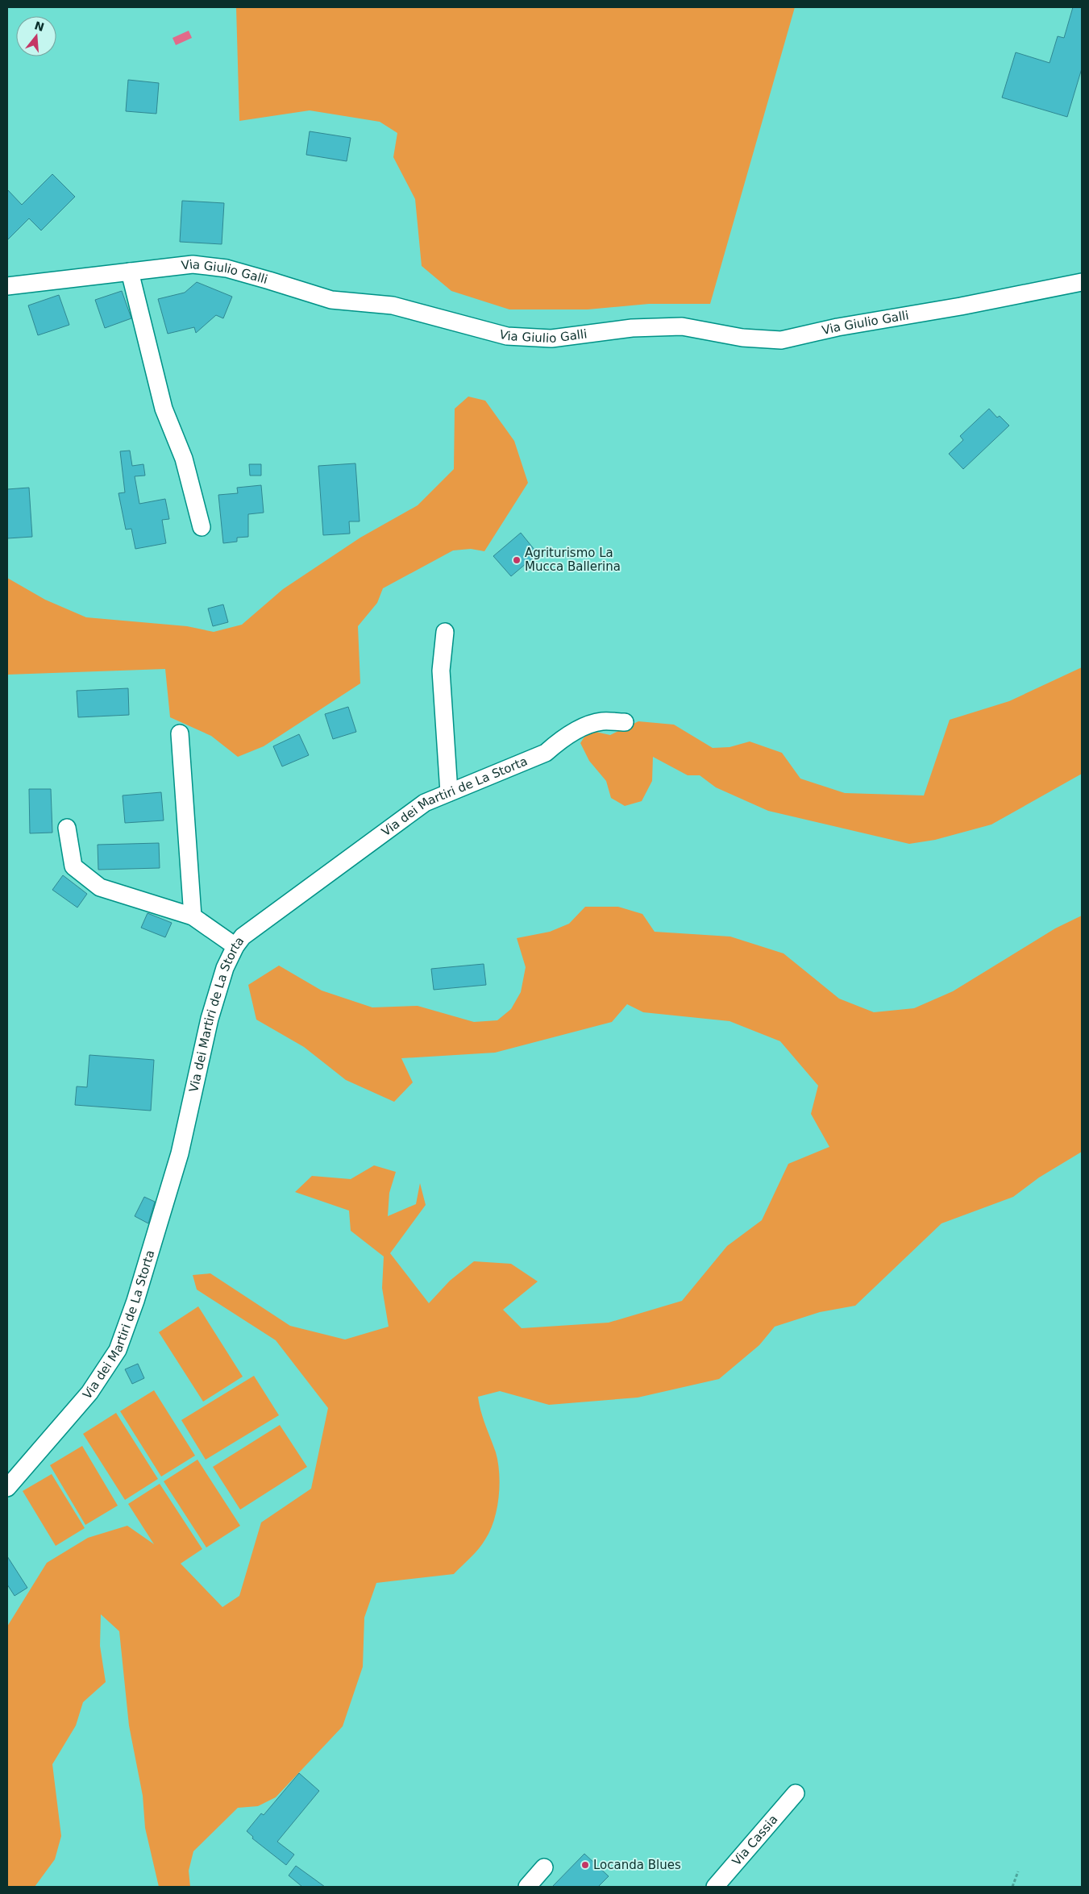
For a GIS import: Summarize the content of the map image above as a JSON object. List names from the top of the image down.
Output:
{
  "streets": {
    "street": ["Via Giulio Galli", "Via dei Martiri de La Storta", "Via Cassia"]
  },
  "places": ["Agriturismo La Mucca Ballerina", "Locanda Blues"],
  "north": "top"
}
